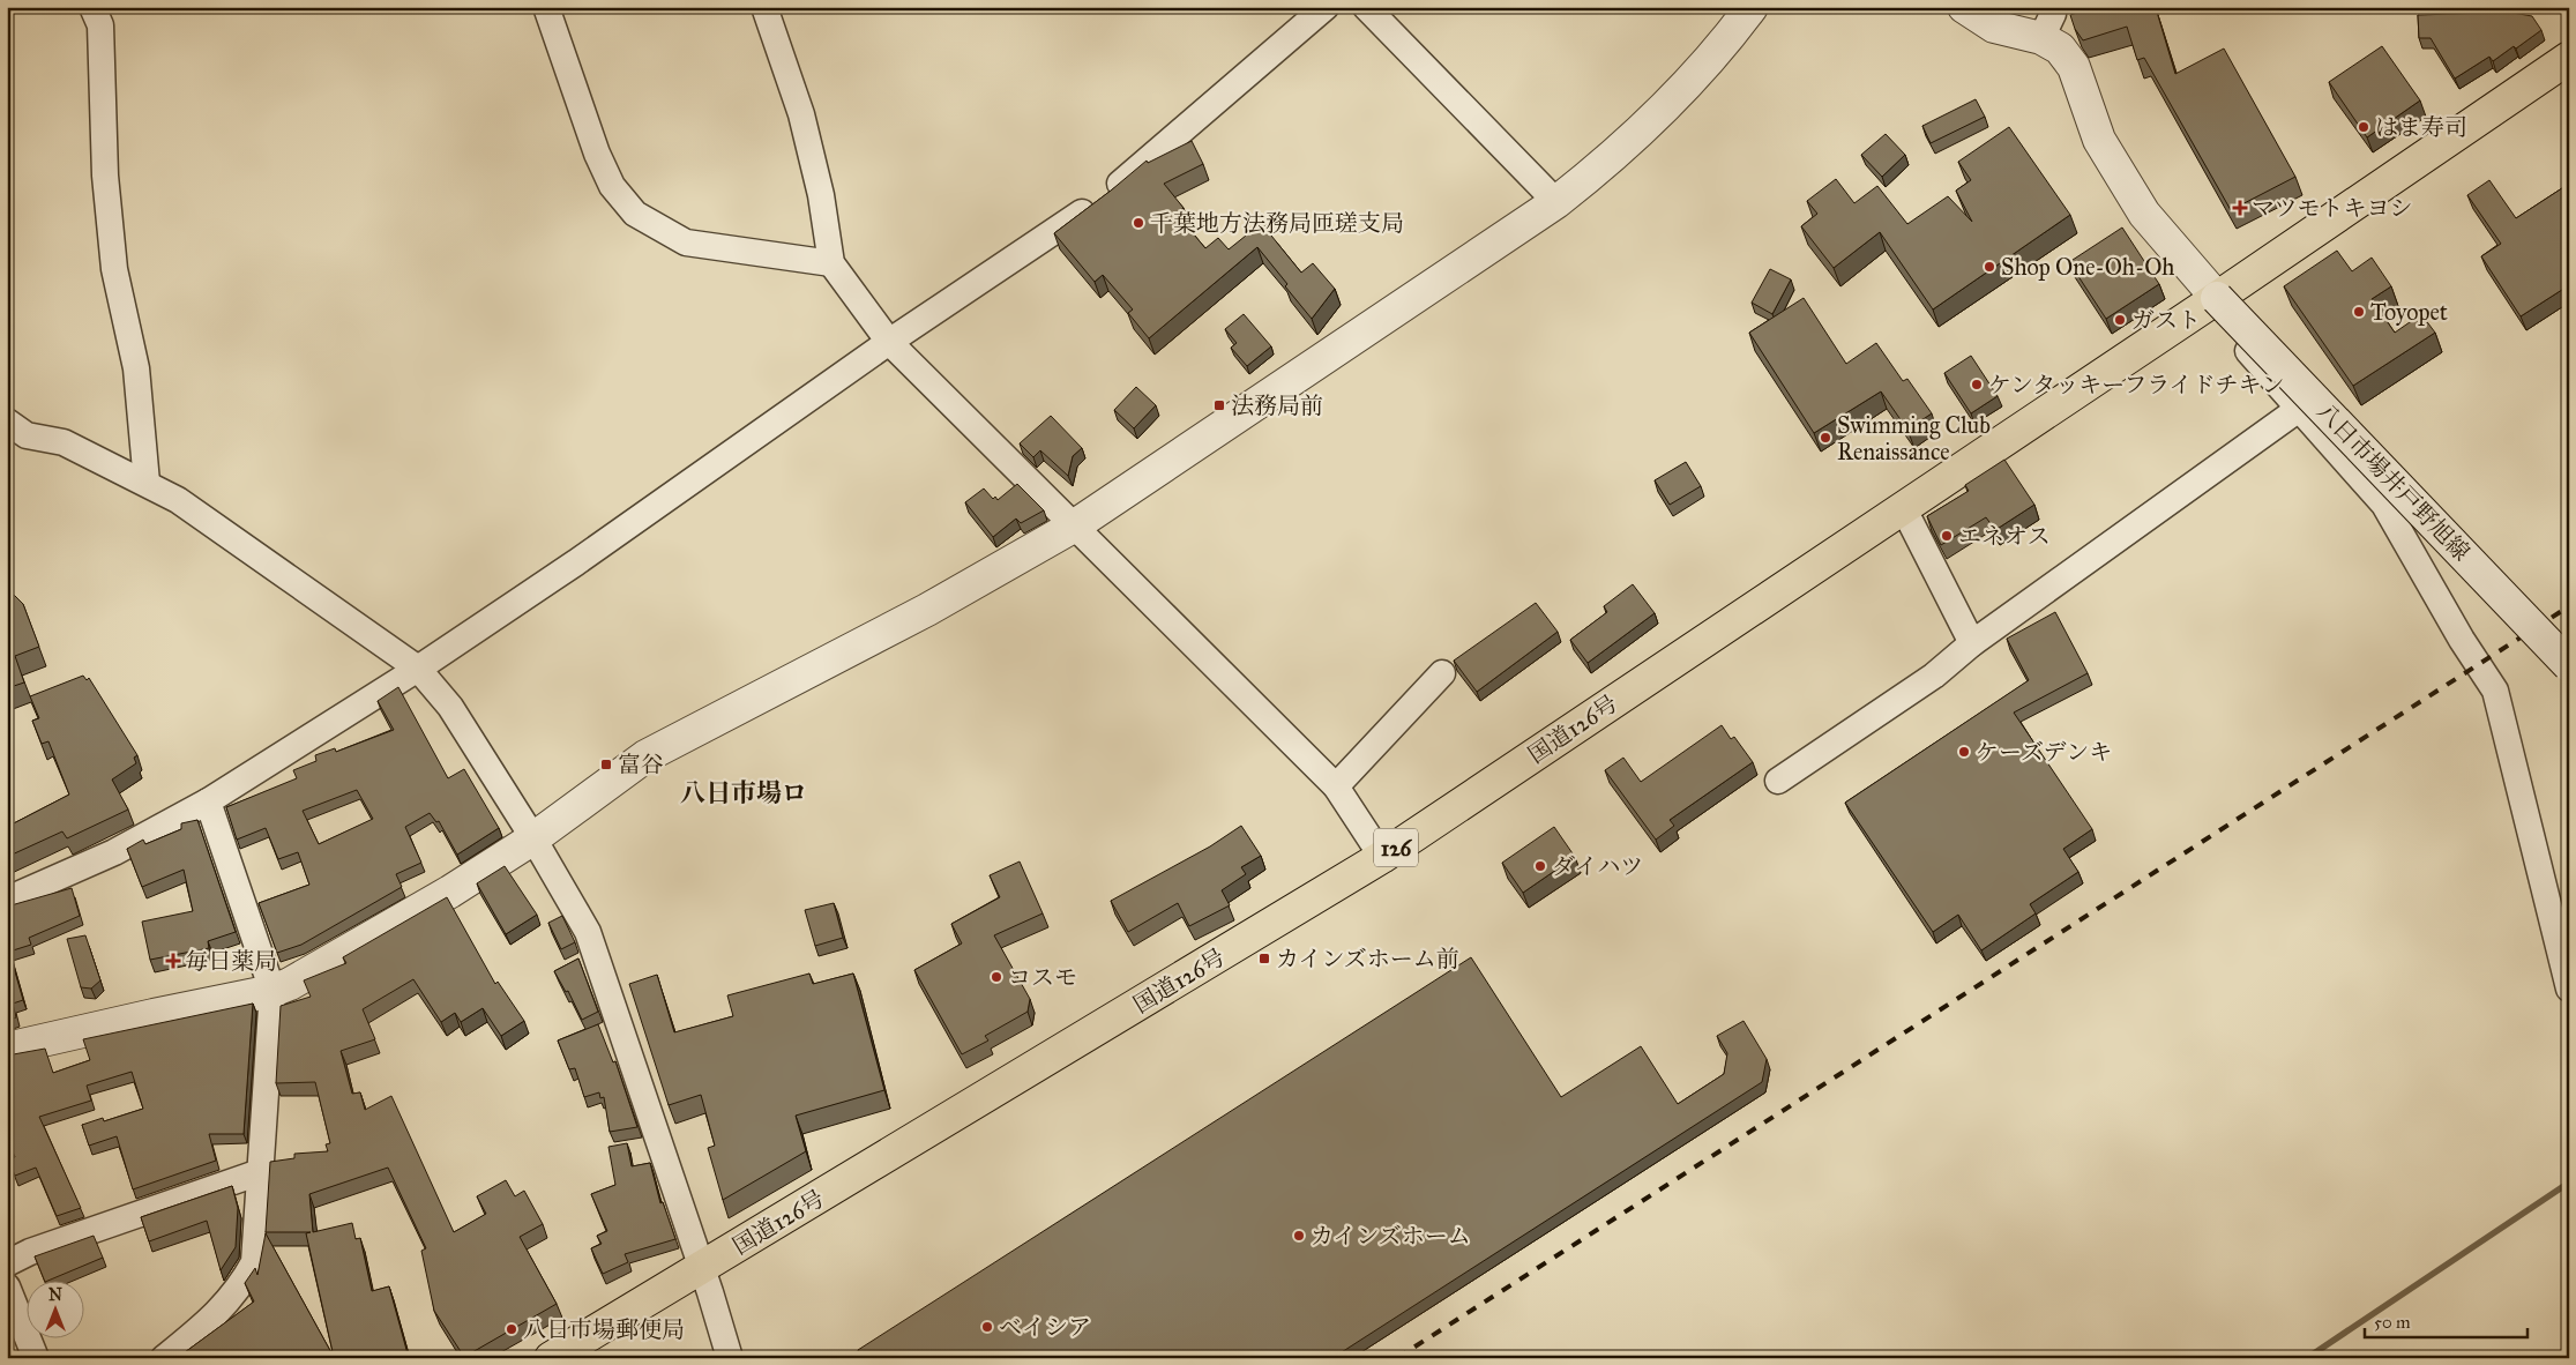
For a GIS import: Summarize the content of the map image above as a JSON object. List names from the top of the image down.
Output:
{
  "streets": {
    "highway": ["国道126号", "126"],
    "street": ["八日市場井戸野旭線"]
  },
  "crossings": [
    ["八日市場井戸野旭線", "国道126号"]
  ],
  "districts": ["八日市場ロ"],
  "places": {
    "other": [
      "はま寿司",
      "千葉地方法務局匝瑳支局",
      "Shop One-Oh-Oh",
      "Toyopet",
      "ガスト",
      "ケンタッキーフライドチキン",
      "Swimming Club Renaissance",
      "エネオス",
      "ケーズデンキ",
      "ダイハツ",
      "コスモ",
      "カインズホーム",
      "ベイシア",
      "八日市場郵便局"
    ],
    "health": ["マツモトキヨシ", "毎日薬局"],
    "transit": ["法務局前", "富谷", "カインズホーム前"]
  },
  "scale_bar": "50 m",
  "north": "top"
}
